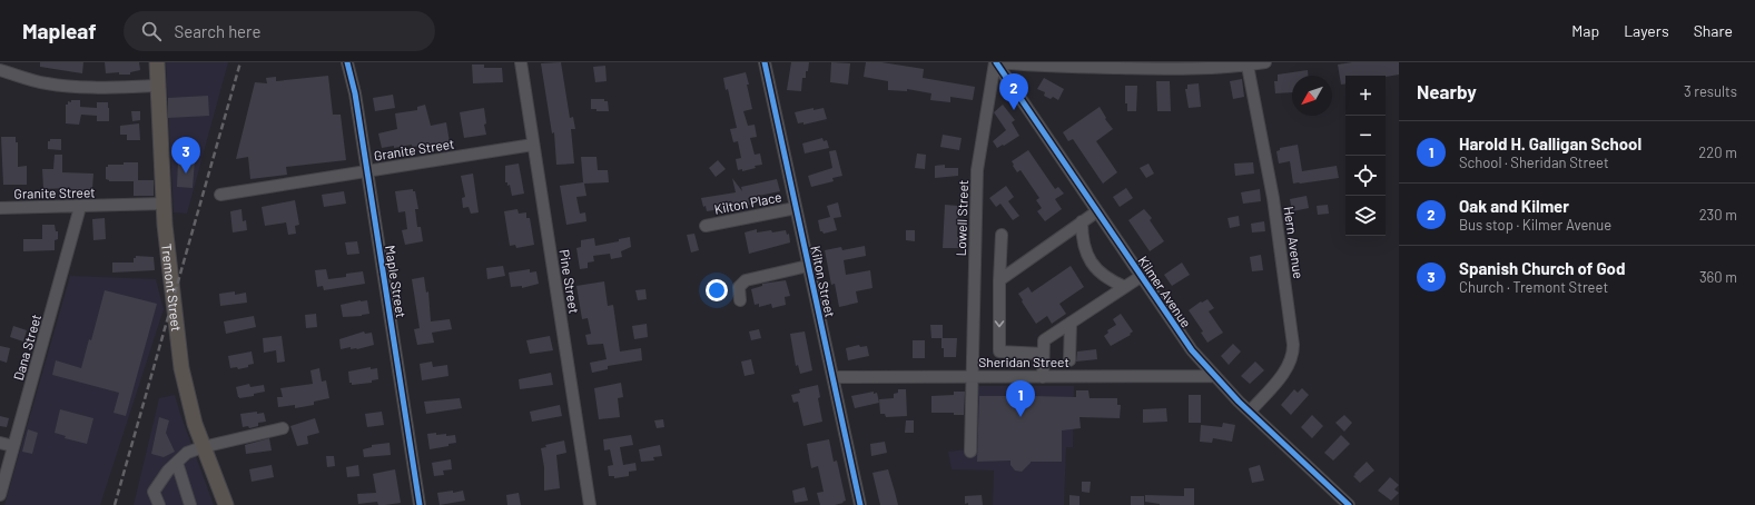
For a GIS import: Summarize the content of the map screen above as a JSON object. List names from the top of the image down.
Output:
{
  "streets": {
    "main road": ["Tremont Street"],
    "street": [
      "Granite Street",
      "Kilton Place",
      "Lowell Street",
      "Hern Avenue",
      "Maple Street",
      "Pine Street",
      "Kilton Street",
      "Kilmer Avenue",
      "Dana Street",
      "Sheridan Street"
    ]
  },
  "crossings": [
    ["Granite Street", "Maple Street"],
    ["Granite Street", "Pine Street"],
    ["Granite Street", "Tremont Street"],
    ["Granite Street", "Dana Street"],
    ["Kilton Place", "Kilton Street"],
    ["Lowell Street", "Kilmer Avenue"],
    ["Lowell Street", "Sheridan Street"],
    ["Hern Avenue", "Kilmer Avenue"],
    ["Kilton Street", "Sheridan Street"],
    ["Kilmer Avenue", "Sheridan Street"]
  ],
  "north": "bottom left",
  "page": {
    "header": "Mapleaf",
    "search": "Search here",
    "nav": ["Map", "Layers", "Share"],
    "heading": ["Nearby", "3 results"],
    "pins": ["2", "3", "1"],
    "map_buttons": ["+", "−"],
    "list": [
      {
        "mark": "1",
        "name": "Harold H. Galligan School",
        "note": "School · Sheridan Street",
        "value": "220 m"
      },
      {
        "mark": "2",
        "name": "Oak and Kilmer",
        "note": "Bus stop · Kilmer Avenue",
        "value": "230 m"
      },
      {
        "mark": "3",
        "name": "Spanish Church of God",
        "note": "Church · Tremont Street",
        "value": "360 m"
      }
    ]
  }
}
